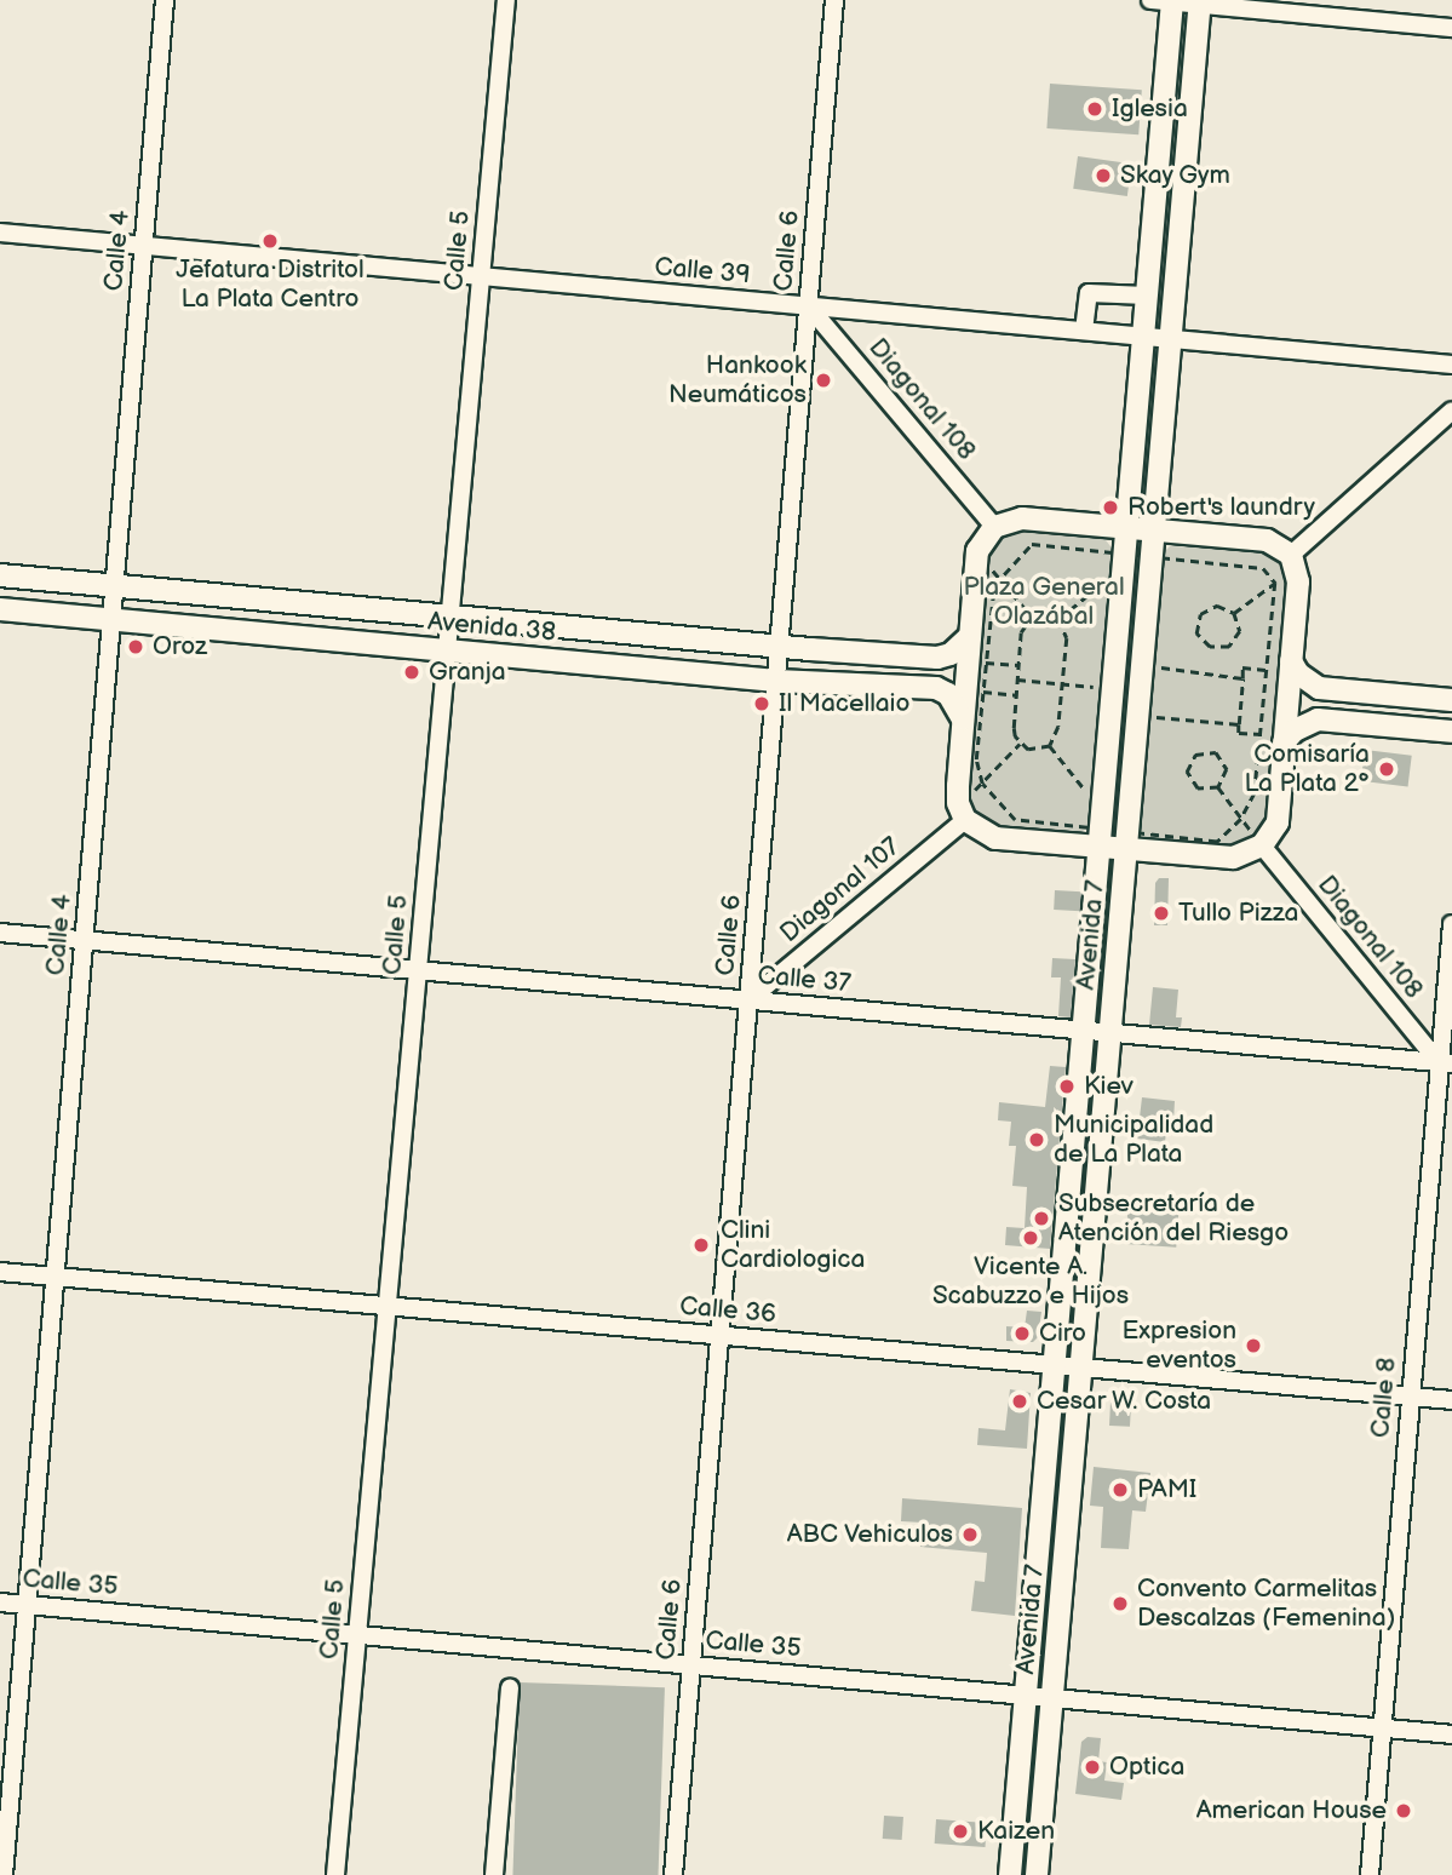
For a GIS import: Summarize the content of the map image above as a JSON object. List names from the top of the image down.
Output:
{
  "streets": {
    "main road": ["Avenida 38", "Avenida 7"],
    "street": [
      "Calle 4",
      "Calle 5",
      "Calle 6",
      "Calle 39",
      "Diagonal 108",
      "Diagonal 107",
      "Calle 37",
      "Calle 36",
      "Calle 8",
      "Calle 35"
    ]
  },
  "crossings": [
    ["Calle 4", "Calle 39"],
    ["Calle 4", "Avenida 38"],
    ["Calle 4", "Calle 37"],
    ["Calle 4", "Calle 36"],
    ["Calle 4", "Calle 35"],
    ["Calle 5", "Calle 39"],
    ["Calle 5", "Avenida 38"],
    ["Calle 5", "Calle 37"],
    ["Calle 5", "Calle 36"],
    ["Calle 5", "Calle 35"],
    ["Calle 6", "Calle 39"],
    ["Calle 6", "Diagonal 108"],
    ["Calle 6", "Avenida 38"],
    ["Calle 6", "Diagonal 107"],
    ["Calle 6", "Calle 37"],
    ["Calle 6", "Calle 36"],
    ["Calle 6", "Calle 35"],
    ["Calle 39", "Diagonal 108"],
    ["Calle 39", "Avenida 7"],
    ["Diagonal 108", "Calle 37"],
    ["Diagonal 108", "Calle 8"],
    ["Diagonal 107", "Calle 37"],
    ["Avenida 7", "Calle 37"],
    ["Avenida 7", "Calle 36"],
    ["Avenida 7", "Calle 35"],
    ["Calle 37", "Calle 8"],
    ["Calle 36", "Calle 8"],
    ["Calle 8", "Calle 35"]
  ],
  "parks": ["Plaza General Olazábal"],
  "places": [
    "Iglesia",
    "Skay Gym",
    "Jefatura Distritol La Plata Centro",
    "Hankook Neumáticos",
    "Robert's laundry",
    "Oroz",
    "Granja",
    "Il Macellaio",
    "Comisaría La Plata 2°",
    "Tullo Pizza",
    "Kiev",
    "Municipalidad de La Plata",
    "Subsecretaría de Atención del Riesgo",
    "Vicente A. Scabuzzo e Hijos",
    "Clini Cardiologica",
    "Ciro",
    "Expresion eventos",
    "Cesar W. Costa",
    "PAMI",
    "ABC Vehiculos",
    "Convento Carmelitas Descalzas (Femenina)",
    "Optica",
    "American House",
    "Kaizen"
  ]
}
